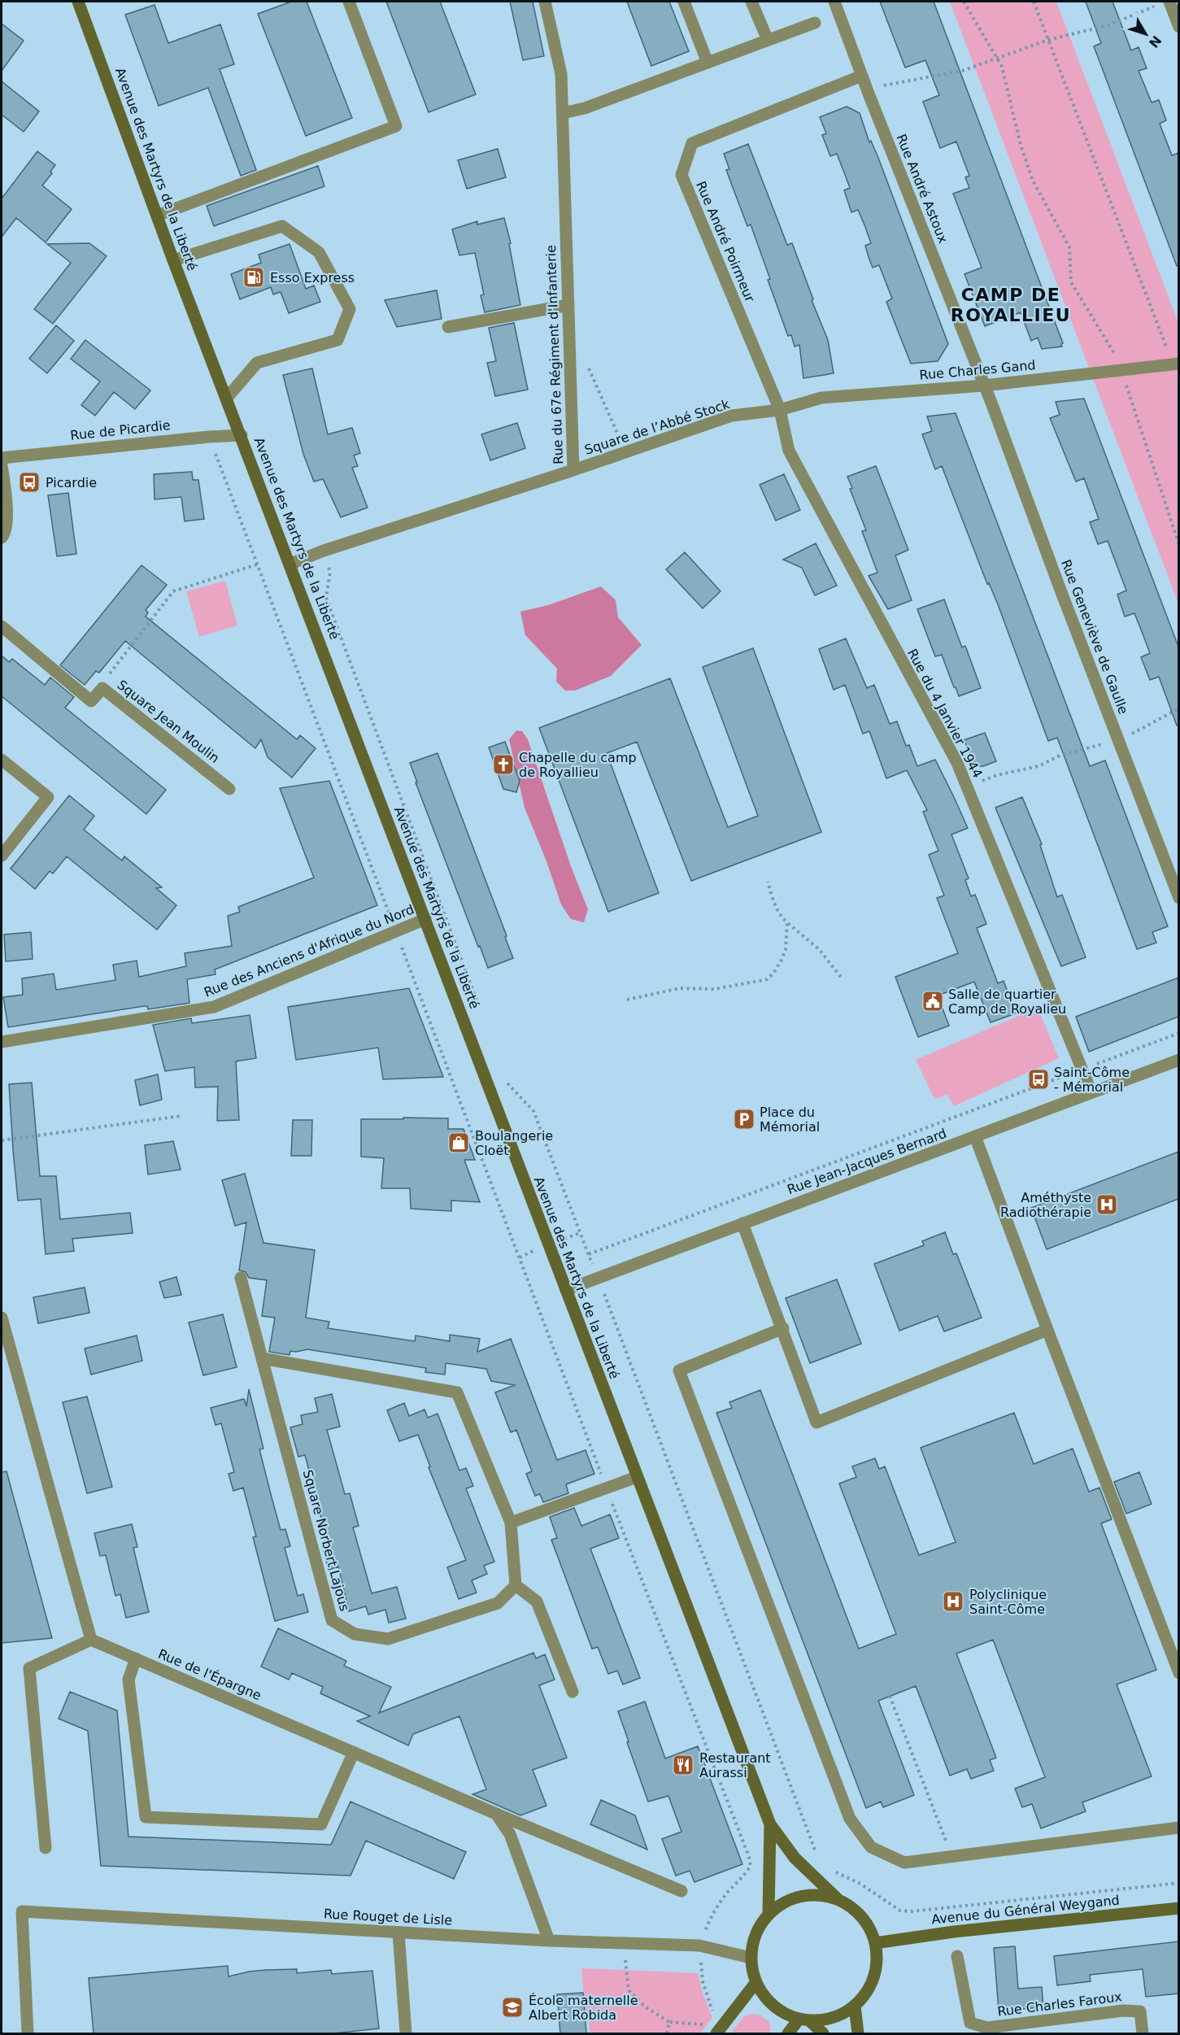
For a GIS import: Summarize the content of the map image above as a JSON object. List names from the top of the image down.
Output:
{
  "streets": {
    "street": [
      "Avenue des Martyrs de la Liberté",
      "Rue André Astoux",
      "Rue André Poirmeur",
      "Rue du 67e Régiment d'Infanterie",
      "Rue Charles Gand",
      "Square de l’Abbé Stock",
      "Rue de Picardie",
      "Rue Geneviève de Gaulle",
      "Rue du 4 Janvier 1944",
      "Square Jean Moulin",
      "Rue des Anciens d'Afrique du Nord",
      "Rue Jean-Jacques Bernard",
      "Square Norbert Lajous",
      "Rue de l'Épargne",
      "Avenue du Général Weygand",
      "Rue Rouget de Lisle",
      "Rue Charles Faroux"
    ]
  },
  "crossings": [
    ["Avenue des Martyrs de la Liberté", "Rue du 67e Régiment d'Infanterie"],
    ["Avenue des Martyrs de la Liberté", "Rue de Picardie"],
    ["Avenue des Martyrs de la Liberté", "Rue des Anciens d'Afrique du Nord"],
    ["Avenue des Martyrs de la Liberté", "Rue Jean-Jacques Bernard"],
    ["Avenue des Martyrs de la Liberté", "Avenue du Général Weygand"],
    ["Avenue des Martyrs de la Liberté", "Rue Rouget de Lisle"],
    ["Rue André Astoux", "Rue André Poirmeur"],
    ["Rue André Astoux", "Rue Charles Gand"],
    ["Rue André Astoux", "Rue Geneviève de Gaulle"],
    ["Rue André Poirmeur", "Rue Charles Gand"],
    ["Rue André Poirmeur", "Square de l’Abbé Stock"],
    ["Rue André Poirmeur", "Rue du 4 Janvier 1944"],
    ["Rue du 67e Régiment d'Infanterie", "Square de l’Abbé Stock"],
    ["Rue Charles Gand", "Square de l’Abbé Stock"],
    ["Rue Charles Gand", "Rue Geneviève de Gaulle"],
    ["Rue Charles Gand", "Rue du 4 Janvier 1944"],
    ["Square de l’Abbé Stock", "Rue du 4 Janvier 1944"],
    ["Rue du 4 Janvier 1944", "Rue Jean-Jacques Bernard"],
    ["Avenue du Général Weygand", "Rue Rouget de Lisle"]
  ],
  "districts": ["CAMP DE ROYALLIEU"],
  "places": {
    "fuel station": ["Esso Express"],
    "bus stop": ["Picardie", "Saint-Côme - Mémorial"],
    "church": ["Chapelle du camp de Royallieu"],
    "public building": ["Salle de quartier Camp de Royalieu"],
    "parking": ["Place du Mémorial"],
    "shop": ["Boulangerie Cloët"],
    "hospital": ["Améthyste Radiothérapie", "Polyclinique Saint-Côme"],
    "restaurant": ["Restaurant Aurassi"],
    "school or university": ["École maternelle Albert Robida"]
  },
  "north": "bottom right"
}
